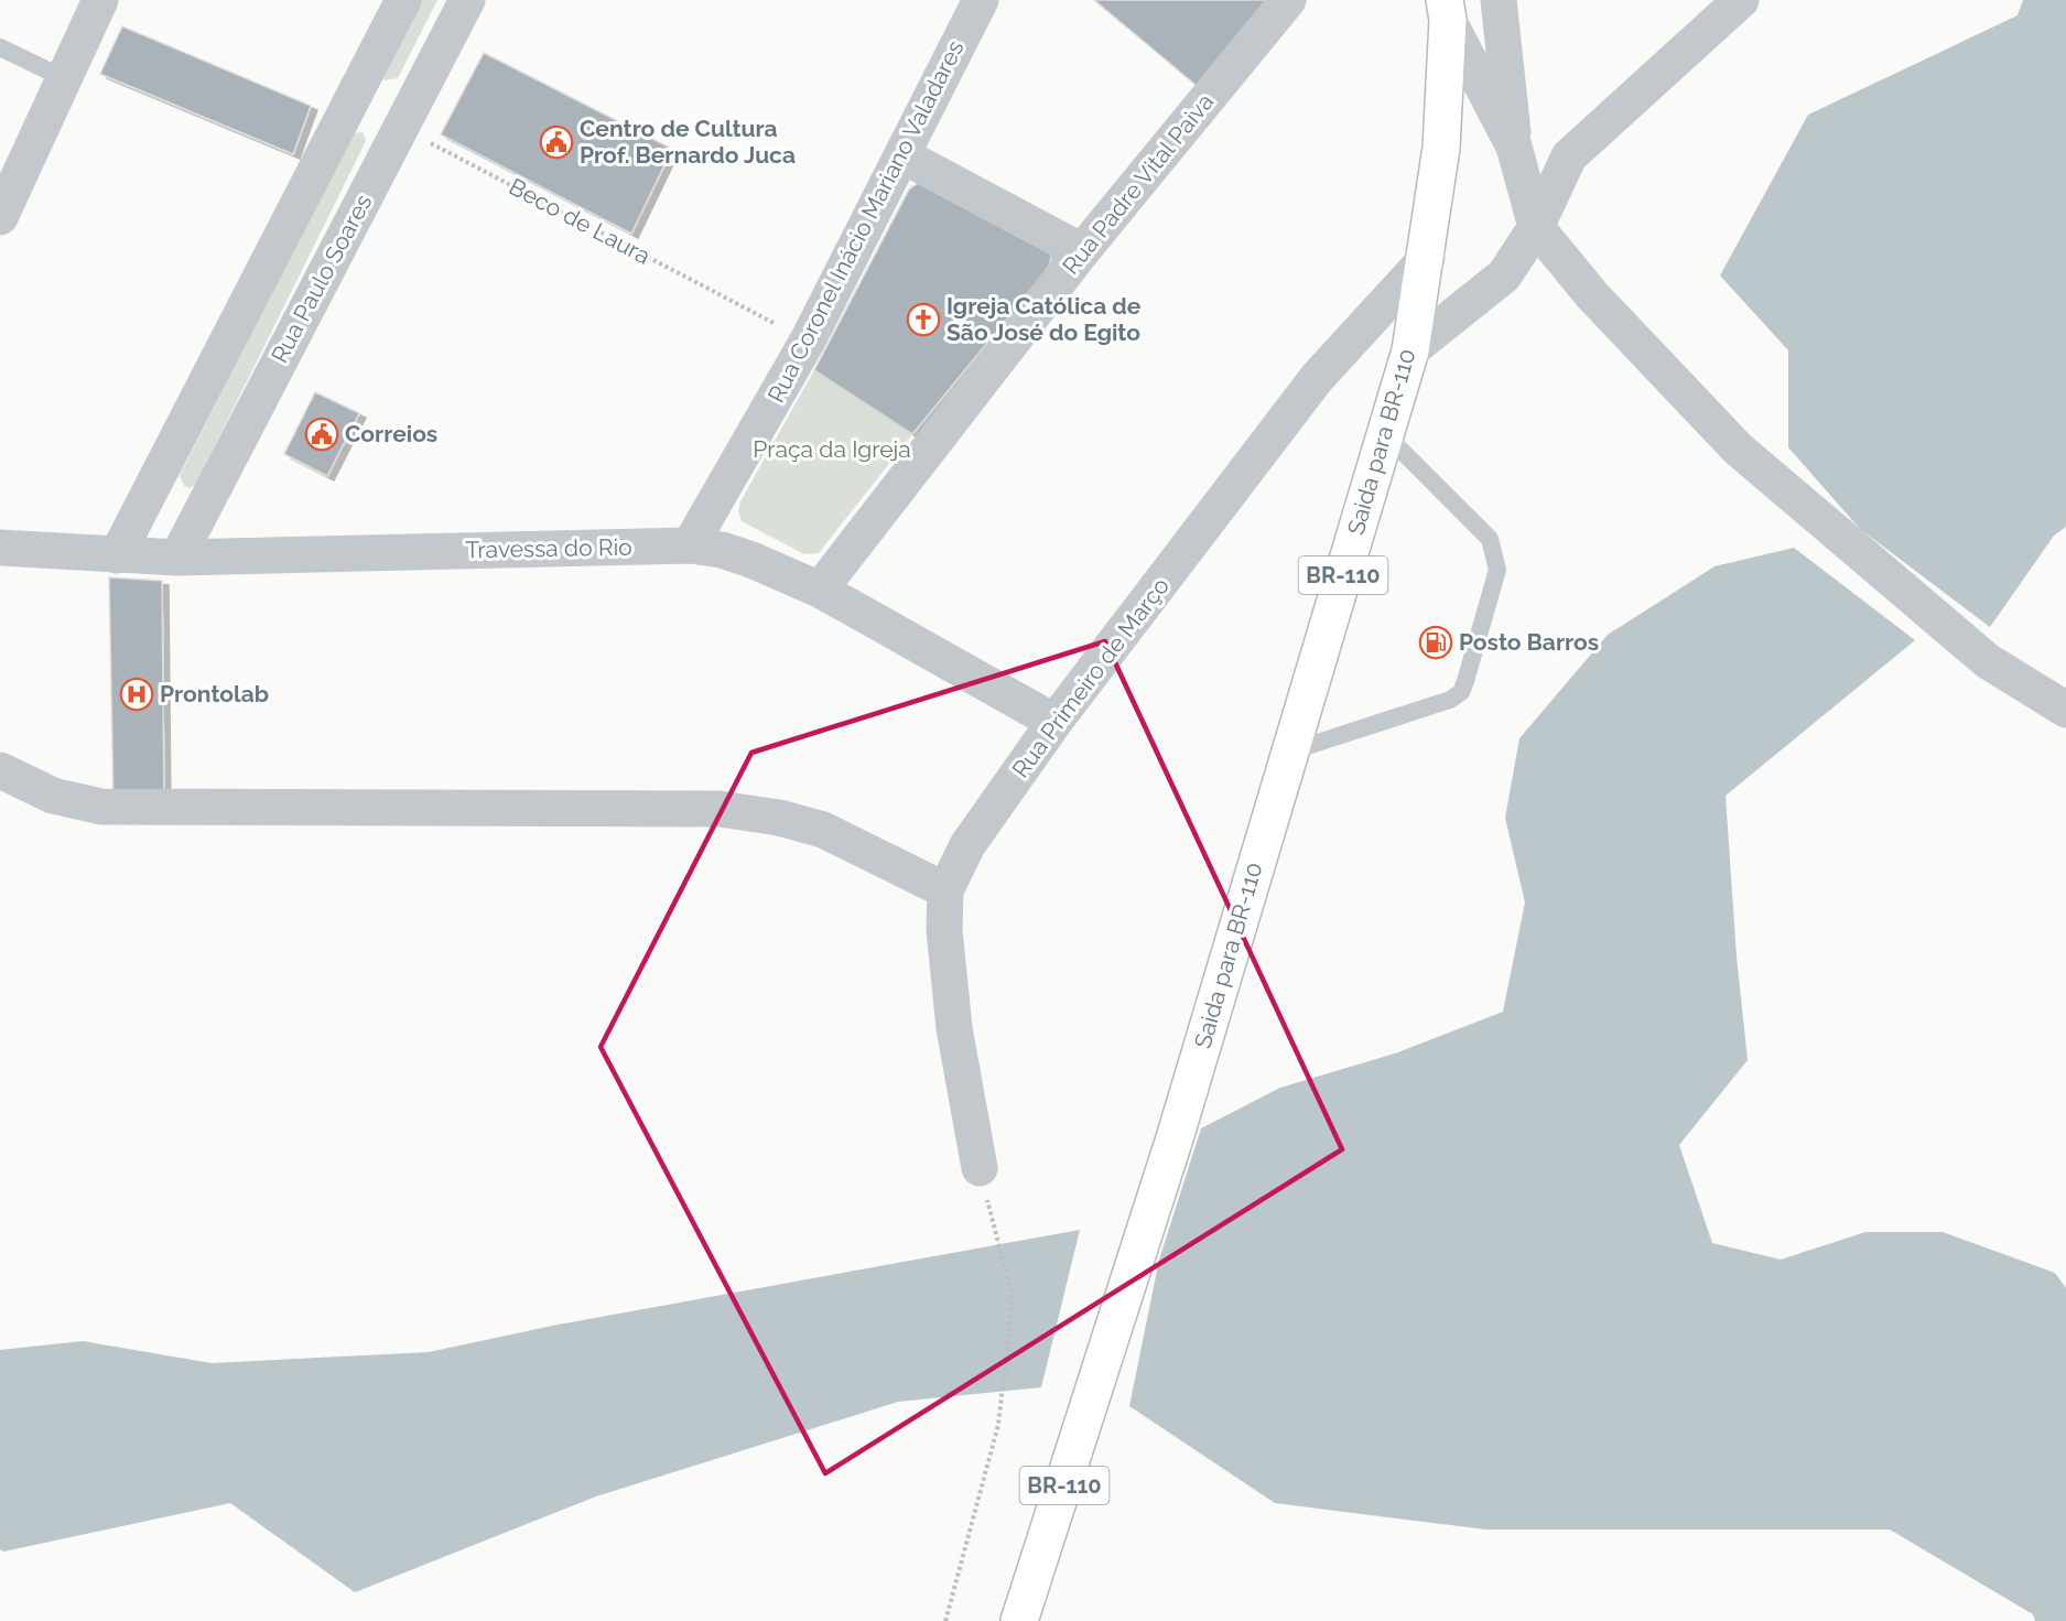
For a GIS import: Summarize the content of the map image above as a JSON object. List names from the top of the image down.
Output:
{
  "streets": {
    "main road": ["Saida para BR-110", "BR-110"],
    "street": [
      "Rua Padre Vital Paiva",
      "Rua Coronel Inácio Mariano Valadares",
      "Rua Paulo Soares",
      "Travessa do Rio",
      "Rua Primeiro de Março"
    ],
    "path": ["Beco de Laura"]
  },
  "crossings": [
    ["Rua Padre Vital Paiva", "Travessa do Rio"],
    ["Beco de Laura", "Rua Coronel Inácio Mariano Valadares"],
    ["Beco de Laura", "Rua Paulo Soares"],
    ["Rua Coronel Inácio Mariano Valadares", "Travessa do Rio"],
    ["Rua Paulo Soares", "Travessa do Rio"],
    ["Saida para BR-110", "Rua Primeiro de Março"],
    ["Travessa do Rio", "Rua Primeiro de Março"]
  ],
  "parks": ["Praça da Igreja"],
  "places": {
    "public building": ["Centro de Cultura Prof. Bernardo Juca", "Correios"],
    "church": ["Igreja Católica de São José do Egito"],
    "fuel station": ["Posto Barros"],
    "hospital": ["Prontolab"]
  }
}
